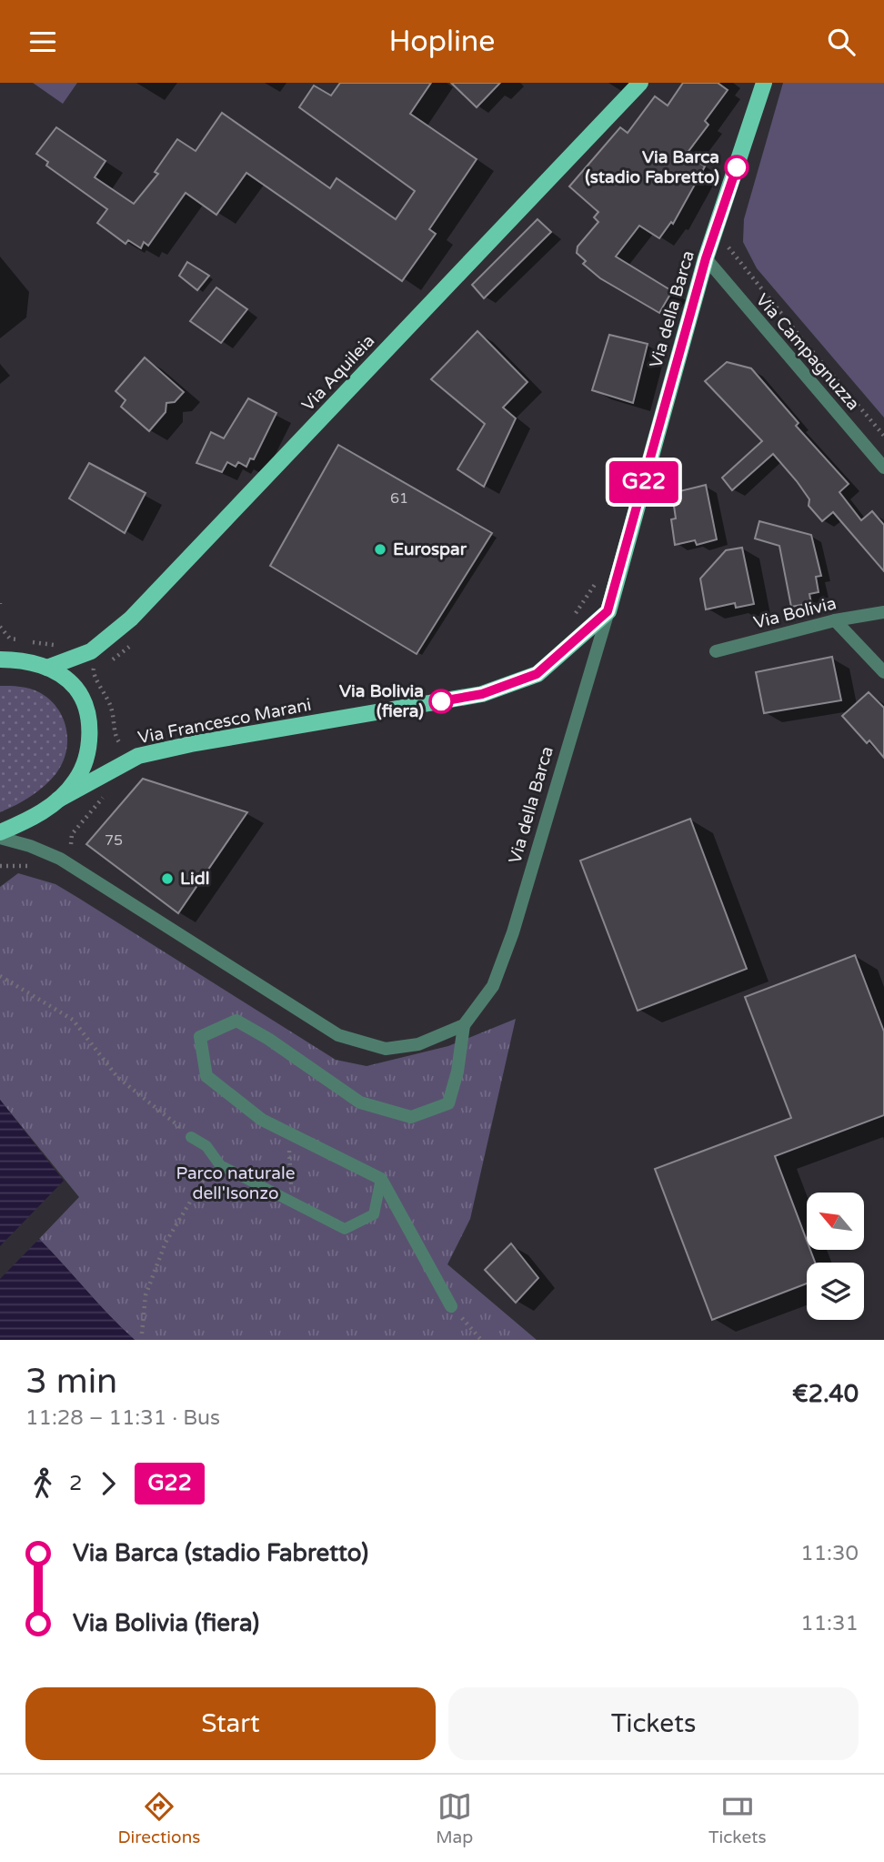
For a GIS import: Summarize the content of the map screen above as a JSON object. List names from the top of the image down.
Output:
{
  "streets": {
    "main road": ["Via della Barca", "Via Aquileia", "Via Francesco Marani"],
    "street": ["Via Campagnuzza", "Via Bolivia"]
  },
  "crossings": [
    ["Via della Barca", "Via Campagnuzza"],
    ["Via della Barca", "Via Francesco Marani"]
  ],
  "parks": ["Parco naturale dell'Isonzo"],
  "places": [
    "Via Barca (stadio Fabretto)",
    "Eurospar",
    "Via Bolivia (fiera)",
    "Lidl"
  ],
  "lines": ["bus line G22"],
  "house_numbers": ["61", "75"],
  "north": "top left",
  "page": {
    "header": "Hopline",
    "on_map": "G22",
    "heading": ["3 min", "11:28 – 11:31 · Bus", "€2.40"],
    "legs": ["2", "G22"],
    "list": [
      {
        "name": "Via Barca (stadio Fabretto)",
        "value": "11:30"
      },
      {
        "name": "Via Bolivia (fiera)",
        "value": "11:31"
      }
    ],
    "buttons": ["Start", "Tickets"],
    "tabs": ["Directions", "Map", "Tickets"]
  }
}
